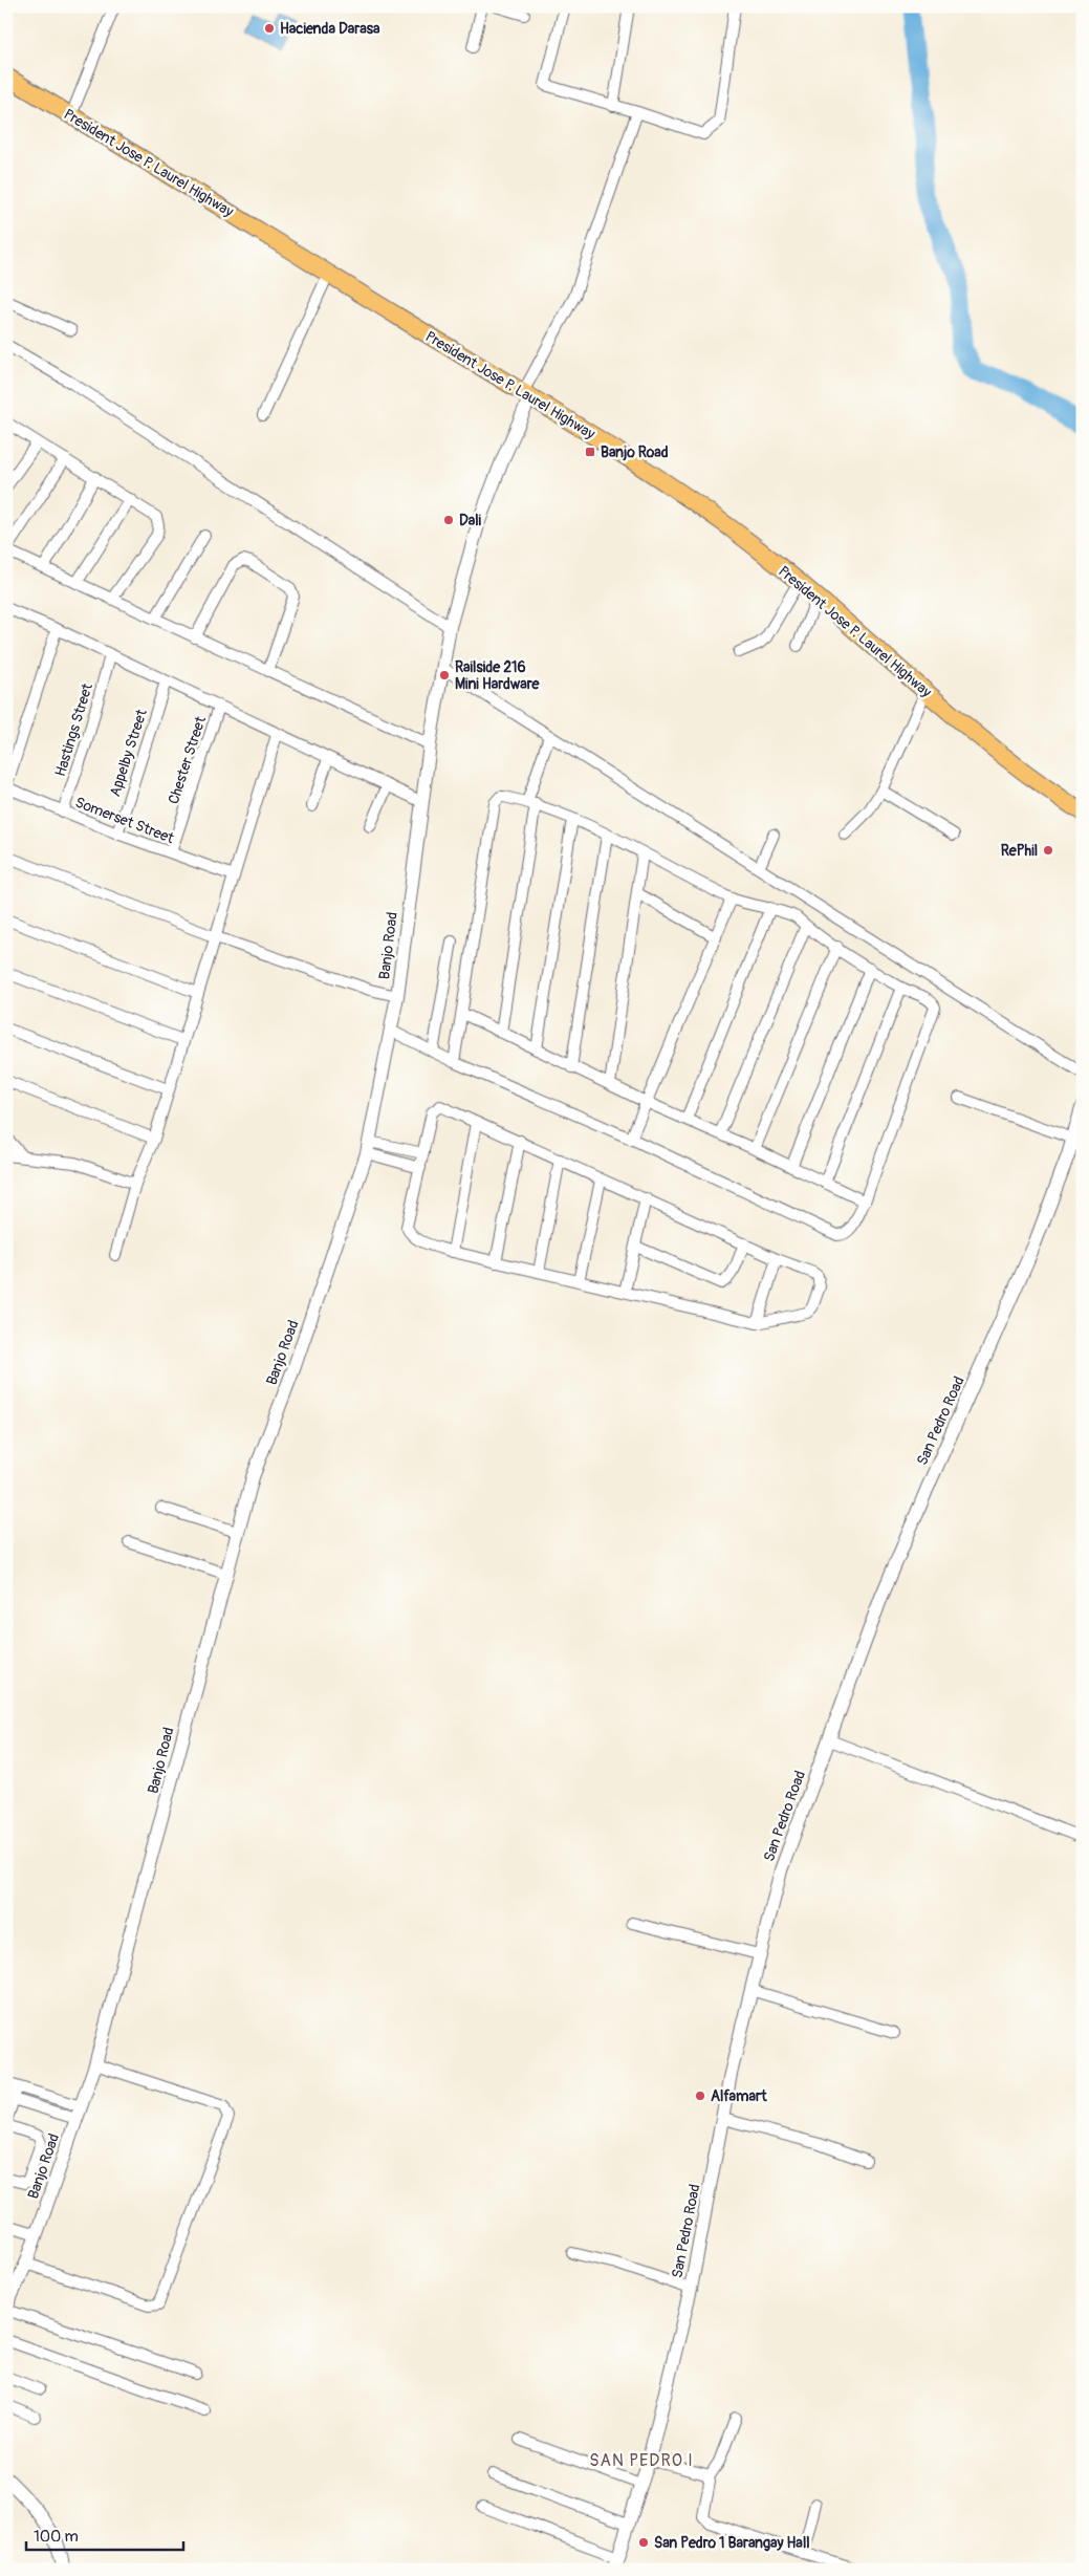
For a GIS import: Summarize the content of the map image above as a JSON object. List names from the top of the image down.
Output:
{
  "streets": {
    "highway": ["President Jose P. Laurel Highway"],
    "street": [
      "Hastings Street",
      "Appelby Street",
      "Chester Street",
      "Somerset Street",
      "Banjo Road",
      "San Pedro Road"
    ]
  },
  "crossings": [
    ["President Jose P. Laurel Highway", "Banjo Road"],
    ["Hastings Street", "Somerset Street"],
    ["Appelby Street", "Somerset Street"],
    ["Chester Street", "Somerset Street"]
  ],
  "districts": ["SAN PEDRO I"],
  "places": {
    "other": [
      "Hacienda Darasa",
      "Dali",
      "Railside 216 Mini Hardware",
      "RePhil",
      "Alfamart",
      "San Pedro 1 Barangay Hall"
    ],
    "transit": ["Banjo Road"]
  },
  "scale_bar": "100 m"
}
